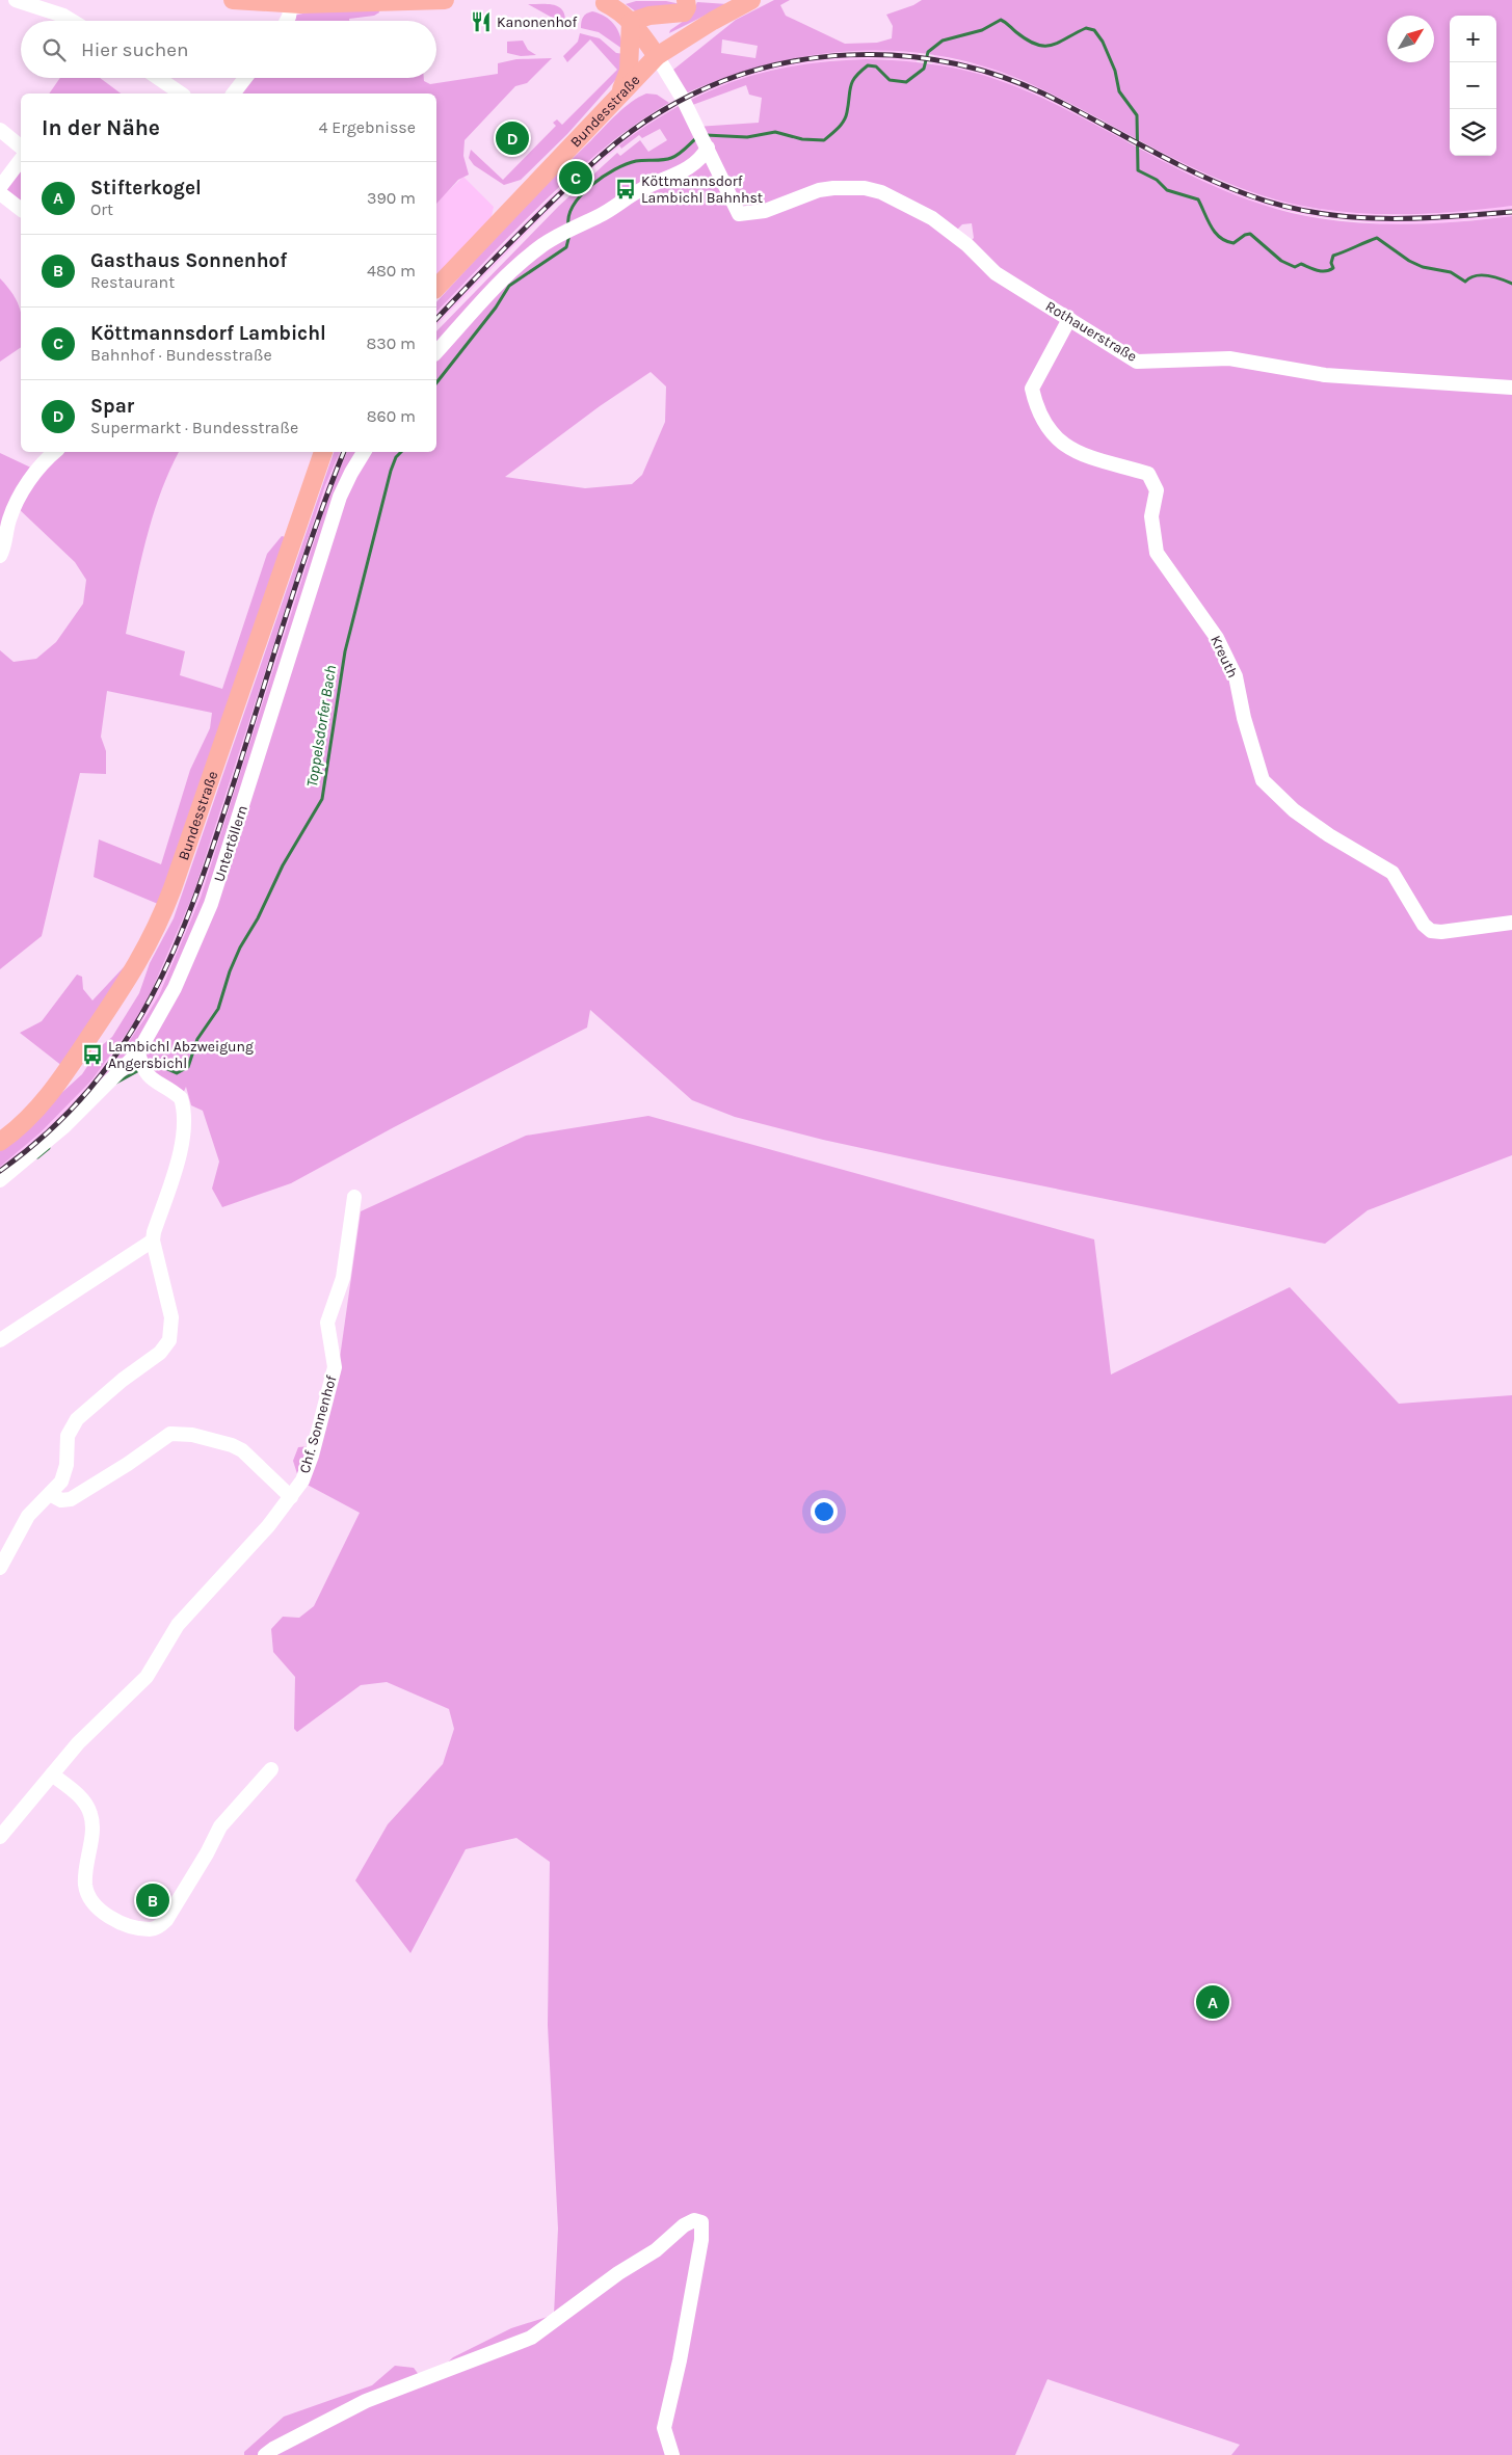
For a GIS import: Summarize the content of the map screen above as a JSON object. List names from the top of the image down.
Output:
{
  "streets": {
    "main road": ["Bundesstraße"],
    "street": [
      "Rothauerstraße",
      "Kreuth",
      "Untertöllern",
      "Chf. Sonnenhof"
    ]
  },
  "crossings": [
    ["Rothauerstraße", "Kreuth"]
  ],
  "water": ["Toppelsdorfer Bach"],
  "places": {
    "restaurant": ["Kanonenhof"],
    "bus stop": ["Köttmannsdorf Lambichl Bahnhst", "Lambichl Abzweigung Angersbichl"]
  },
  "north": "top right",
  "page": {
    "map_buttons": ["+", "−"],
    "search": "Hier suchen",
    "heading": ["In der Nähe", "4 Ergebnisse"],
    "pins": [
      "D",
      "C",
      "B",
      "A"
    ],
    "list": [
      {
        "mark": "A",
        "name": "Stifterkogel",
        "note": "Ort",
        "value": "390 m"
      },
      {
        "mark": "B",
        "name": "Gasthaus Sonnenhof",
        "note": "Restaurant",
        "value": "480 m"
      },
      {
        "mark": "C",
        "name": "Köttmannsdorf Lambichl",
        "note": "Bahnhof · Bundesstraße",
        "value": "830 m"
      },
      {
        "mark": "D",
        "name": "Spar",
        "note": "Supermarkt · Bundesstraße",
        "value": "860 m"
      }
    ]
  }
}
